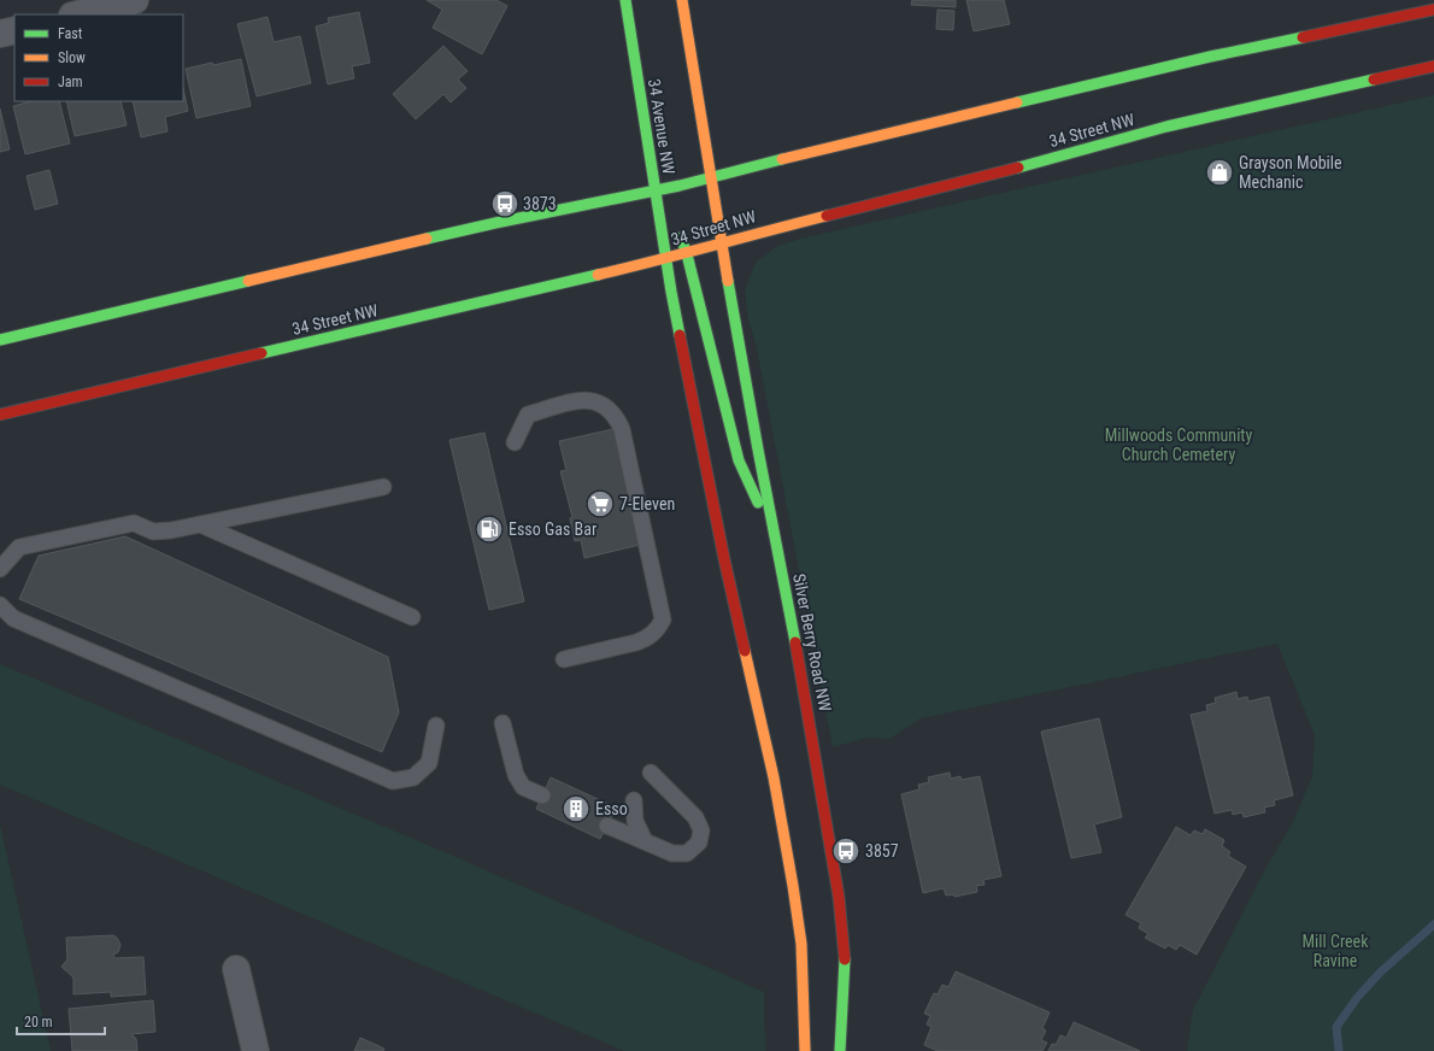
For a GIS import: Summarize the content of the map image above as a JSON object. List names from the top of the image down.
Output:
{
  "streets": {
    "main road": ["34 Avenue NW", "34 Street NW", "Silver Berry Road NW"]
  },
  "crossings": [
    ["34 Avenue NW", "34 Street NW"],
    ["34 Street NW", "Silver Berry Road NW"]
  ],
  "parks": ["Millwoods Community Church Cemetery", "Mill Creek Ravine"],
  "places": {
    "shop": ["Grayson Mobile Mechanic"],
    "bus stop": ["3873", "3857"],
    "supermarket": ["7-Eleven"],
    "fuel station": ["Esso Gas Bar"],
    "building": ["Esso"]
  },
  "legend": ["Fast", "Slow", "Jam"],
  "scale_bar": "20 m"
}
